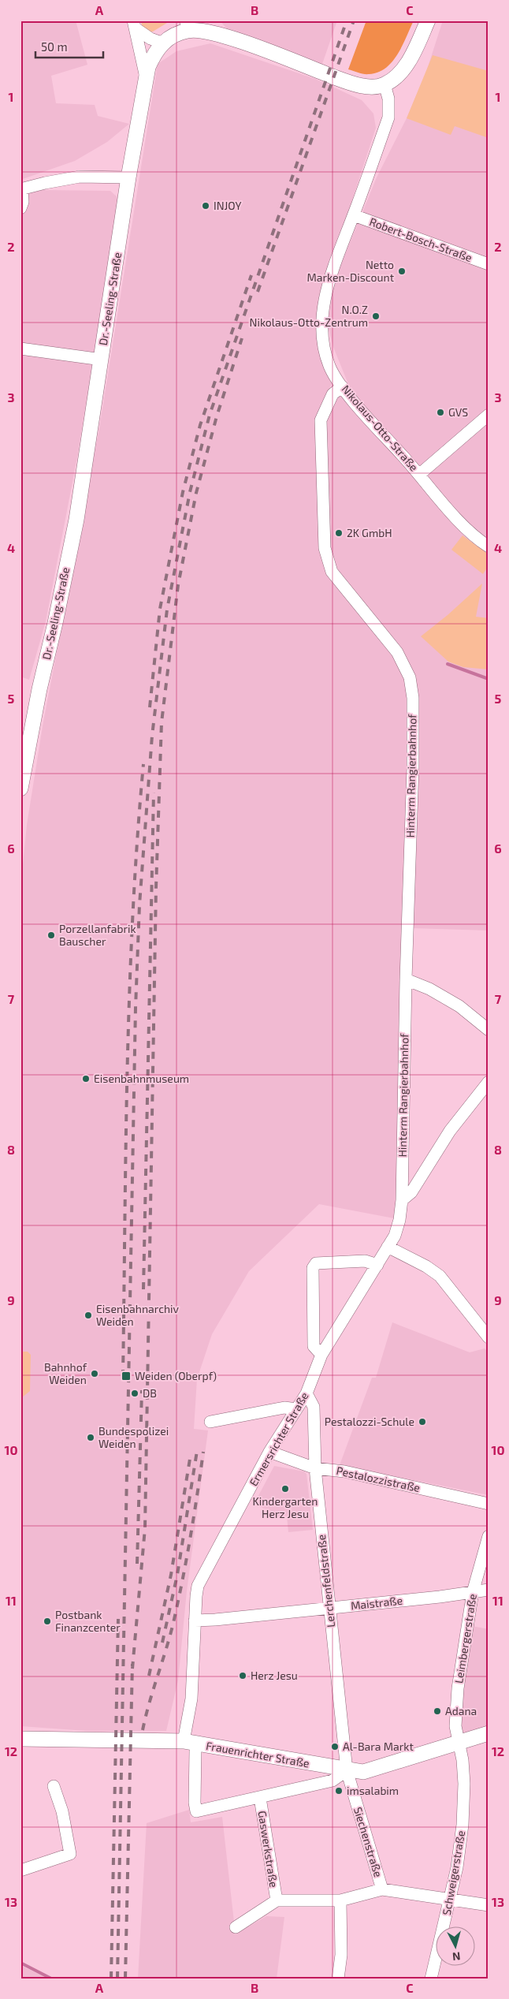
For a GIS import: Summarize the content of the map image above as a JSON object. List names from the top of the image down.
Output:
{
  "streets": {
    "main road": ["Dr.-Seeling-Straße", "Frauenrichter Straße"],
    "street": [
      "Robert-Bosch-Straße",
      "Nikolaus-Otto-Straße",
      "Hinterm Rangierbahnhof",
      "Ermersrichter Straße",
      "Pestalozzistraße",
      "Lerchenfeldstraße",
      "Maistraße",
      "Leimbergerstraße",
      "Siechenstraße",
      "Gaswerkstraße",
      "Schweigerstraße"
    ]
  },
  "crossings": [
    ["Robert-Bosch-Straße", "Nikolaus-Otto-Straße"],
    ["Nikolaus-Otto-Straße", "Hinterm Rangierbahnhof"],
    ["Hinterm Rangierbahnhof", "Ermersrichter Straße"],
    ["Ermersrichter Straße", "Pestalozzistraße"],
    ["Ermersrichter Straße", "Lerchenfeldstraße"],
    ["Ermersrichter Straße", "Maistraße"],
    ["Ermersrichter Straße", "Frauenrichter Straße"],
    ["Pestalozzistraße", "Lerchenfeldstraße"],
    ["Lerchenfeldstraße", "Maistraße"],
    ["Lerchenfeldstraße", "Frauenrichter Straße"],
    ["Lerchenfeldstraße", "Siechenstraße"],
    ["Lerchenfeldstraße", "Gaswerkstraße"],
    ["Maistraße", "Leimbergerstraße"],
    ["Leimbergerstraße", "Frauenrichter Straße"],
    ["Leimbergerstraße", "Schweigerstraße"],
    ["Frauenrichter Straße", "Siechenstraße"],
    ["Frauenrichter Straße", "Gaswerkstraße"],
    ["Frauenrichter Straße", "Schweigerstraße"],
    ["Siechenstraße", "Gaswerkstraße"]
  ],
  "places": {
    "other": [
      "INJOY",
      "Netto Marken-Discount",
      "N.O.Z Nikolaus-Otto-Zentrum",
      "GVS",
      "2K GmbH",
      "Porzellanfabrik Bauscher",
      "Eisenbahnmuseum",
      "Eisenbahnarchiv Weiden",
      "Bahnhof Weiden",
      "DB",
      "Pestalozzi-Schule",
      "Bundespolizei Weiden",
      "Kindergarten Herz Jesu",
      "Postbank Finanzcenter",
      "Herz Jesu",
      "Adana",
      "Al-Bara Markt",
      "imsalabim"
    ],
    "transit": ["Weiden (Oberpf)"]
  },
  "scale_bar": "50 m",
  "north": "bottom",
  "grid": {
    "columns": ["A", "B", "C"],
    "rows": [
      "1",
      "2",
      "3",
      "4",
      "5",
      "6",
      "7",
      "8",
      "9",
      "10",
      "11",
      "12",
      "13"
    ]
  }
}
